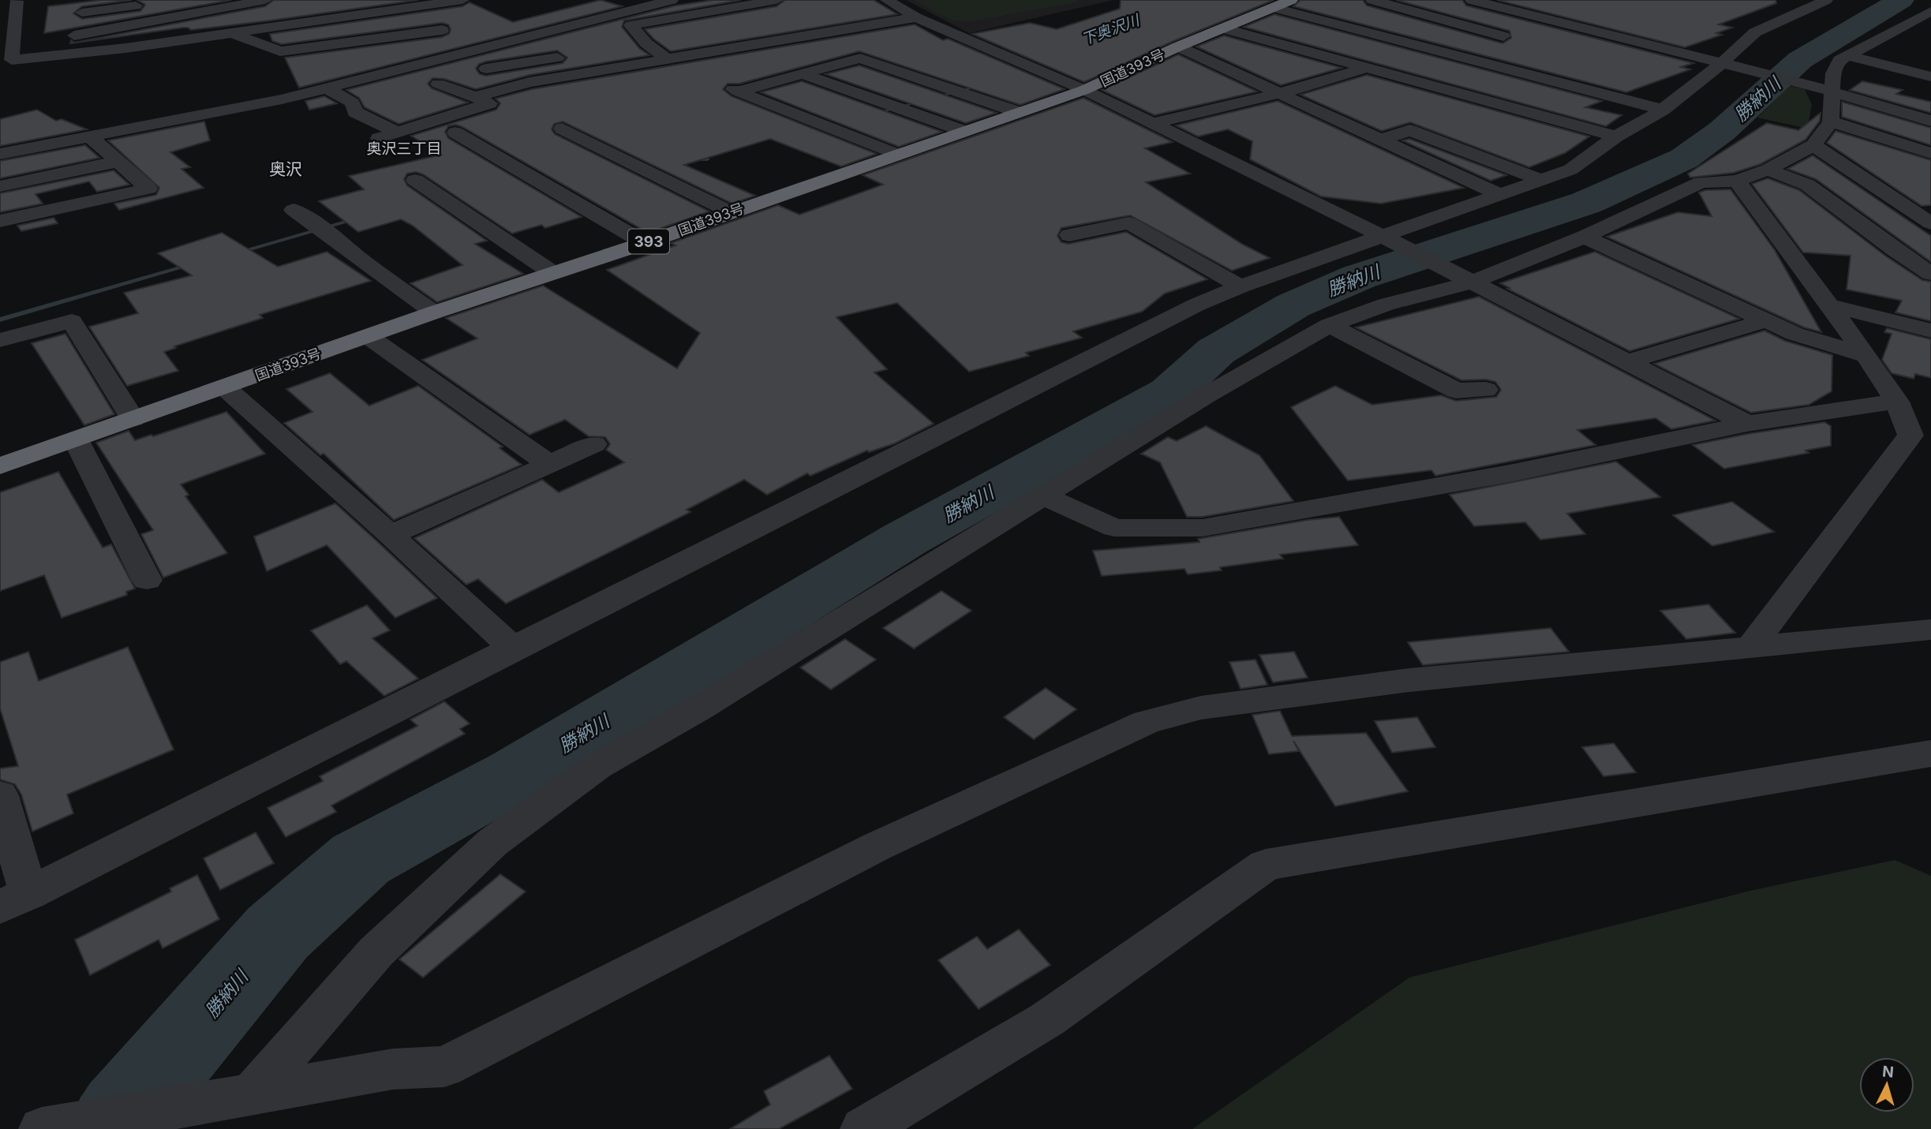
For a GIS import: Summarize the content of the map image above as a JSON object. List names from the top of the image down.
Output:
{
  "streets": {
    "highway": ["国道393号", "393"]
  },
  "districts": ["奥沢三丁目", "奥沢"],
  "water": ["下奥沢川", "勝納川"],
  "north": "top"
}
